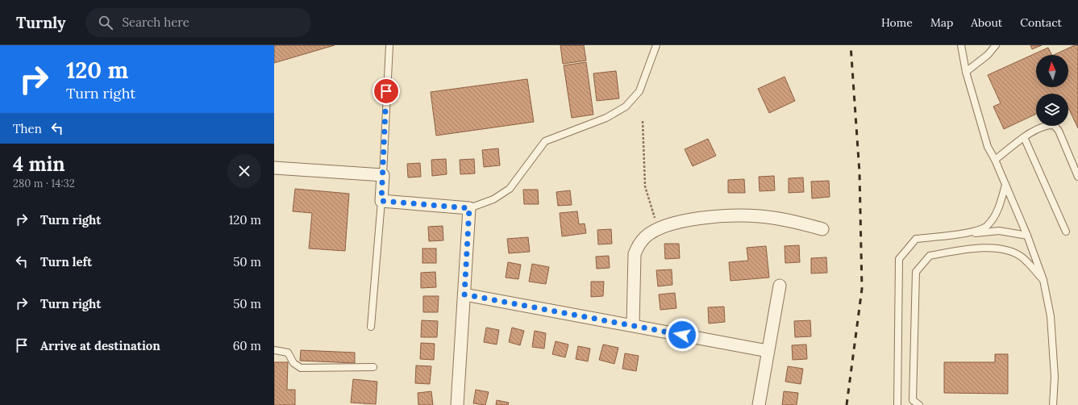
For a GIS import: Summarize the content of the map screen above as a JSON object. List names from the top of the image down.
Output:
{
  "north": "top",
  "page": {
    "header": "Turnly",
    "search": "Search here",
    "nav": [
      "Home",
      "Map",
      "About",
      "Contact"
    ],
    "turn": ["120 m", "Turn right"],
    "then": "Then",
    "heading": ["4 min", "280 m · 14:32"],
    "list": [
      {
        "name": "Turn right",
        "value": "120 m"
      },
      {
        "name": "Turn left",
        "value": "50 m"
      },
      {
        "name": "Turn right",
        "value": "50 m"
      },
      {
        "name": "Arrive at destination",
        "value": "60 m"
      }
    ]
  }
}
